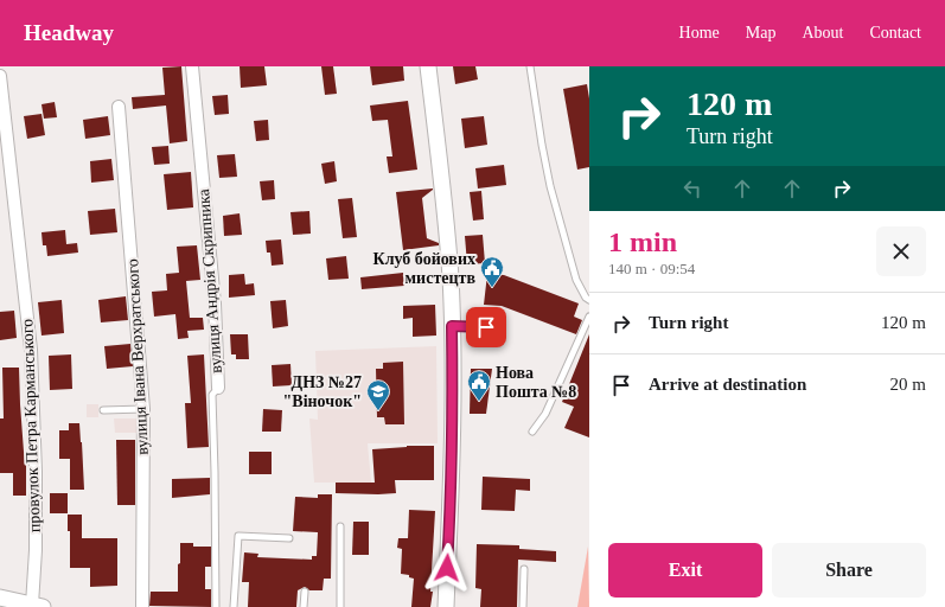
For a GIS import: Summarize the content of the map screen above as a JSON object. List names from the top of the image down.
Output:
{
  "streets": {
    "street": ["вулиця Андрія Скрипника", "вулиця Івана Верхратського", "провулок Петра Карманського"]
  },
  "places": {
    "public building": ["Клуб бойових мистецтв", "Нова Пошта №8"],
    "school or university": ["ДНЗ №27 \"Віночок\""]
  },
  "page": {
    "header": "Headway",
    "nav": [
      "Home",
      "Map",
      "About",
      "Contact"
    ],
    "turn": ["120 m", "Turn right"],
    "heading": ["1 min", "140 m · 09:54"],
    "list": [
      {
        "name": "Turn right",
        "value": "120 m"
      },
      {
        "name": "Arrive at destination",
        "value": "20 m"
      }
    ],
    "buttons": ["Exit", "Share"]
  }
}
